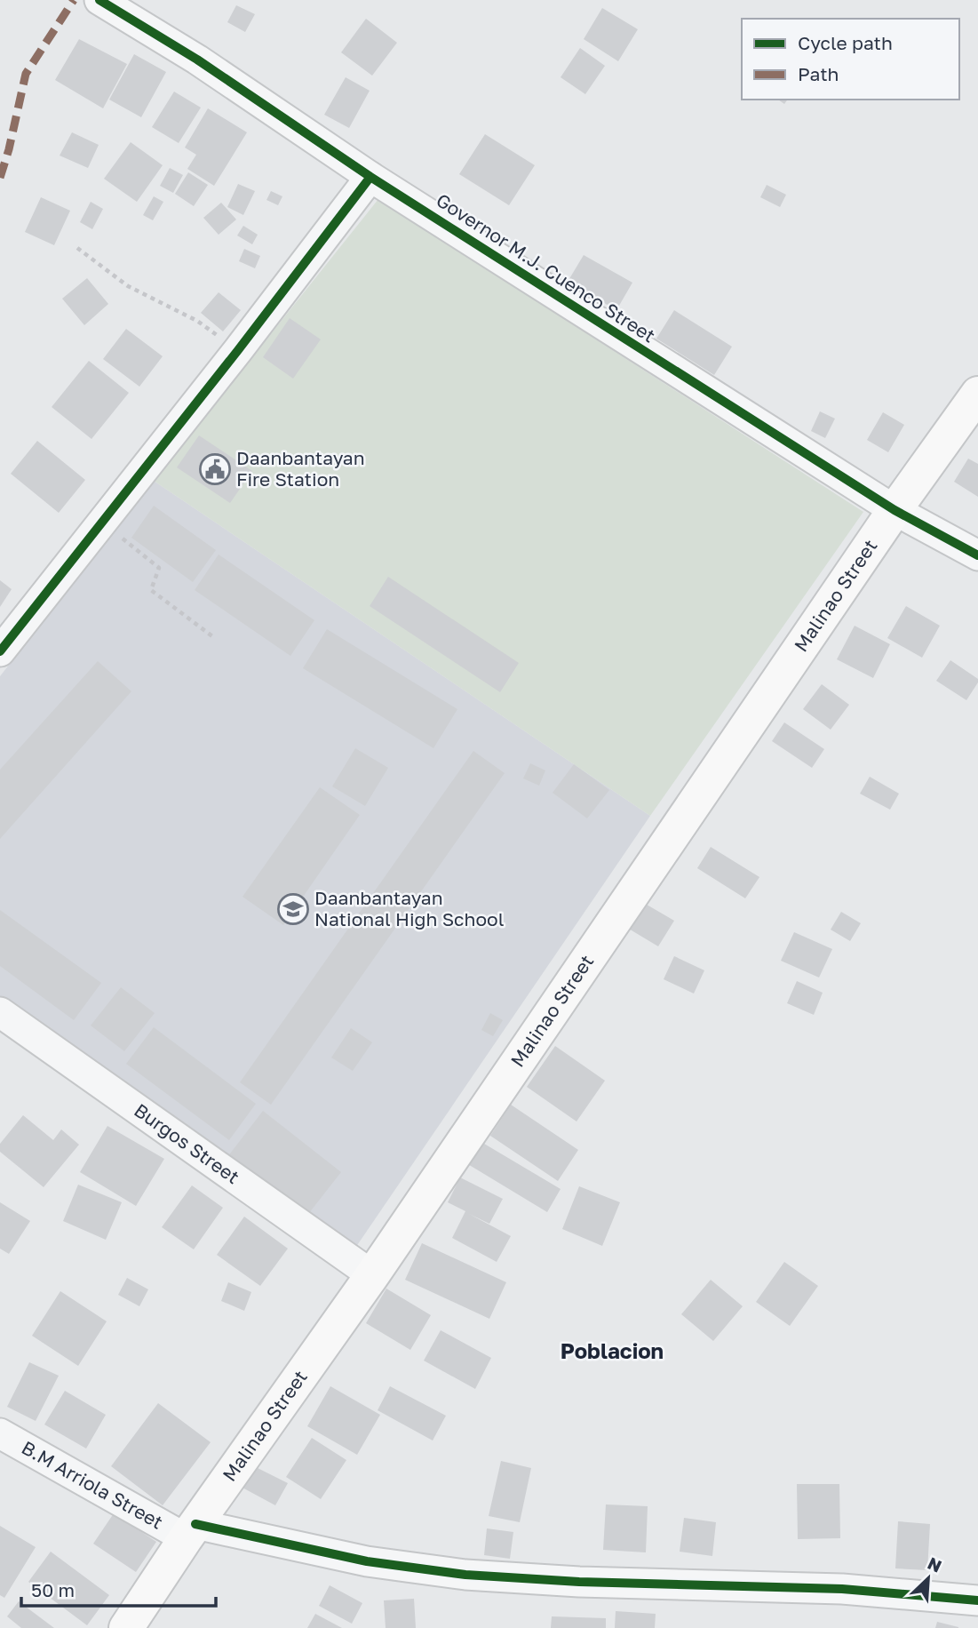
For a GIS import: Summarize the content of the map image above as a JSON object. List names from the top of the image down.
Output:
{
  "streets": {
    "main road": ["Malinao Street"],
    "street": ["Governor M.J. Cuenco Street", "Burgos Street", "B.M Arriola Street"]
  },
  "crossings": [
    ["Governor M.J. Cuenco Street", "Malinao Street"],
    ["Malinao Street", "Burgos Street"],
    ["Malinao Street", "B.M Arriola Street"]
  ],
  "districts": ["Poblacion"],
  "places": {
    "public building": ["Daanbantayan Fire Station"],
    "school or university": ["Daanbantayan National High School"]
  },
  "legend": ["Cycle path", "Path"],
  "scale_bar": "50 m",
  "north": "top right"
}
